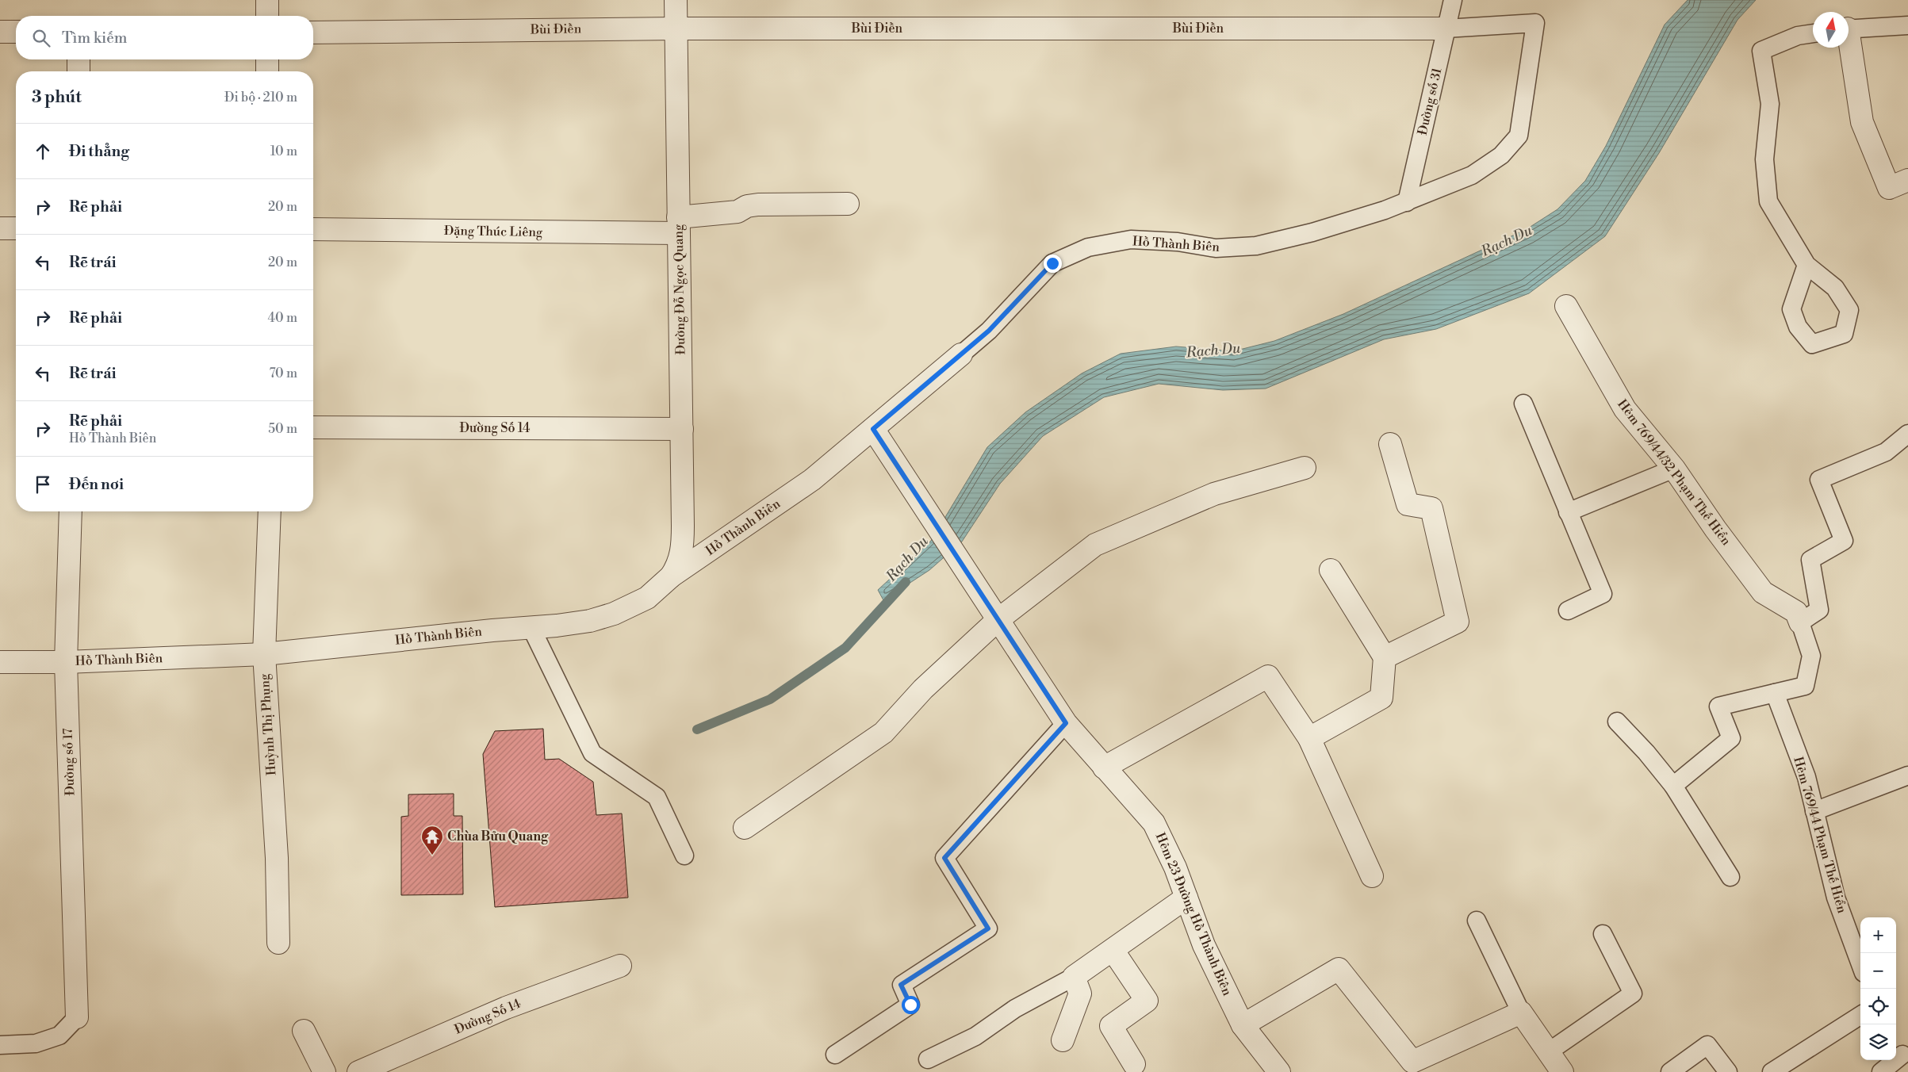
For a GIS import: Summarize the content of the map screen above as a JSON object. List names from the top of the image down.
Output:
{
  "streets": {
    "street": [
      "Bùi Điền",
      "Đặng Thúc Liêng",
      "Hồ Thành Biên",
      "Đường Đỗ Ngọc Quang",
      "Đường Số 14",
      "Hẻm 769/44/32 Phạm Thế Hiển",
      "Huỳnh Thị Phụng",
      "Đường số 17",
      "Hẻm 23 Đường Hồ Thành Biên"
    ],
    "lane": ["Đường số 31", "Hẻm 769/44 Phạm Thế Hiển"]
  },
  "crossings": [
    ["Bùi Điền", "Đường số 31"],
    ["Bùi Điền", "Hồ Thành Biên"],
    ["Bùi Điền", "Đường Đỗ Ngọc Quang"],
    ["Đường số 31", "Hồ Thành Biên"],
    ["Đặng Thúc Liêng", "Đường Đỗ Ngọc Quang"],
    ["Hồ Thành Biên", "Đường Đỗ Ngọc Quang"],
    ["Hồ Thành Biên", "Huỳnh Thị Phụng"],
    ["Hồ Thành Biên", "Đường số 17"],
    ["Hồ Thành Biên", "Hẻm 23 Đường Hồ Thành Biên"],
    ["Đường Đỗ Ngọc Quang", "Đường Số 14"]
  ],
  "water": ["Rạch Du"],
  "places": {
    "temple": ["Chùa Bửu Quang"]
  },
  "north": "top",
  "page": {
    "search": "Tìm kiếm",
    "heading": ["3 phút", "Đi bộ · 210 m"],
    "list": [
      ["Đi thẳng", "10 m"],
      ["Rẽ phải", "20 m"],
      ["Rẽ trái", "20 m"],
      ["Rẽ phải", "40 m"],
      ["Rẽ trái", "70 m"],
      ["Rẽ phải", "Hồ Thành Biên", "50 m"],
      "Đến nơi"
    ],
    "map_buttons": ["+", "−"]
  }
}
